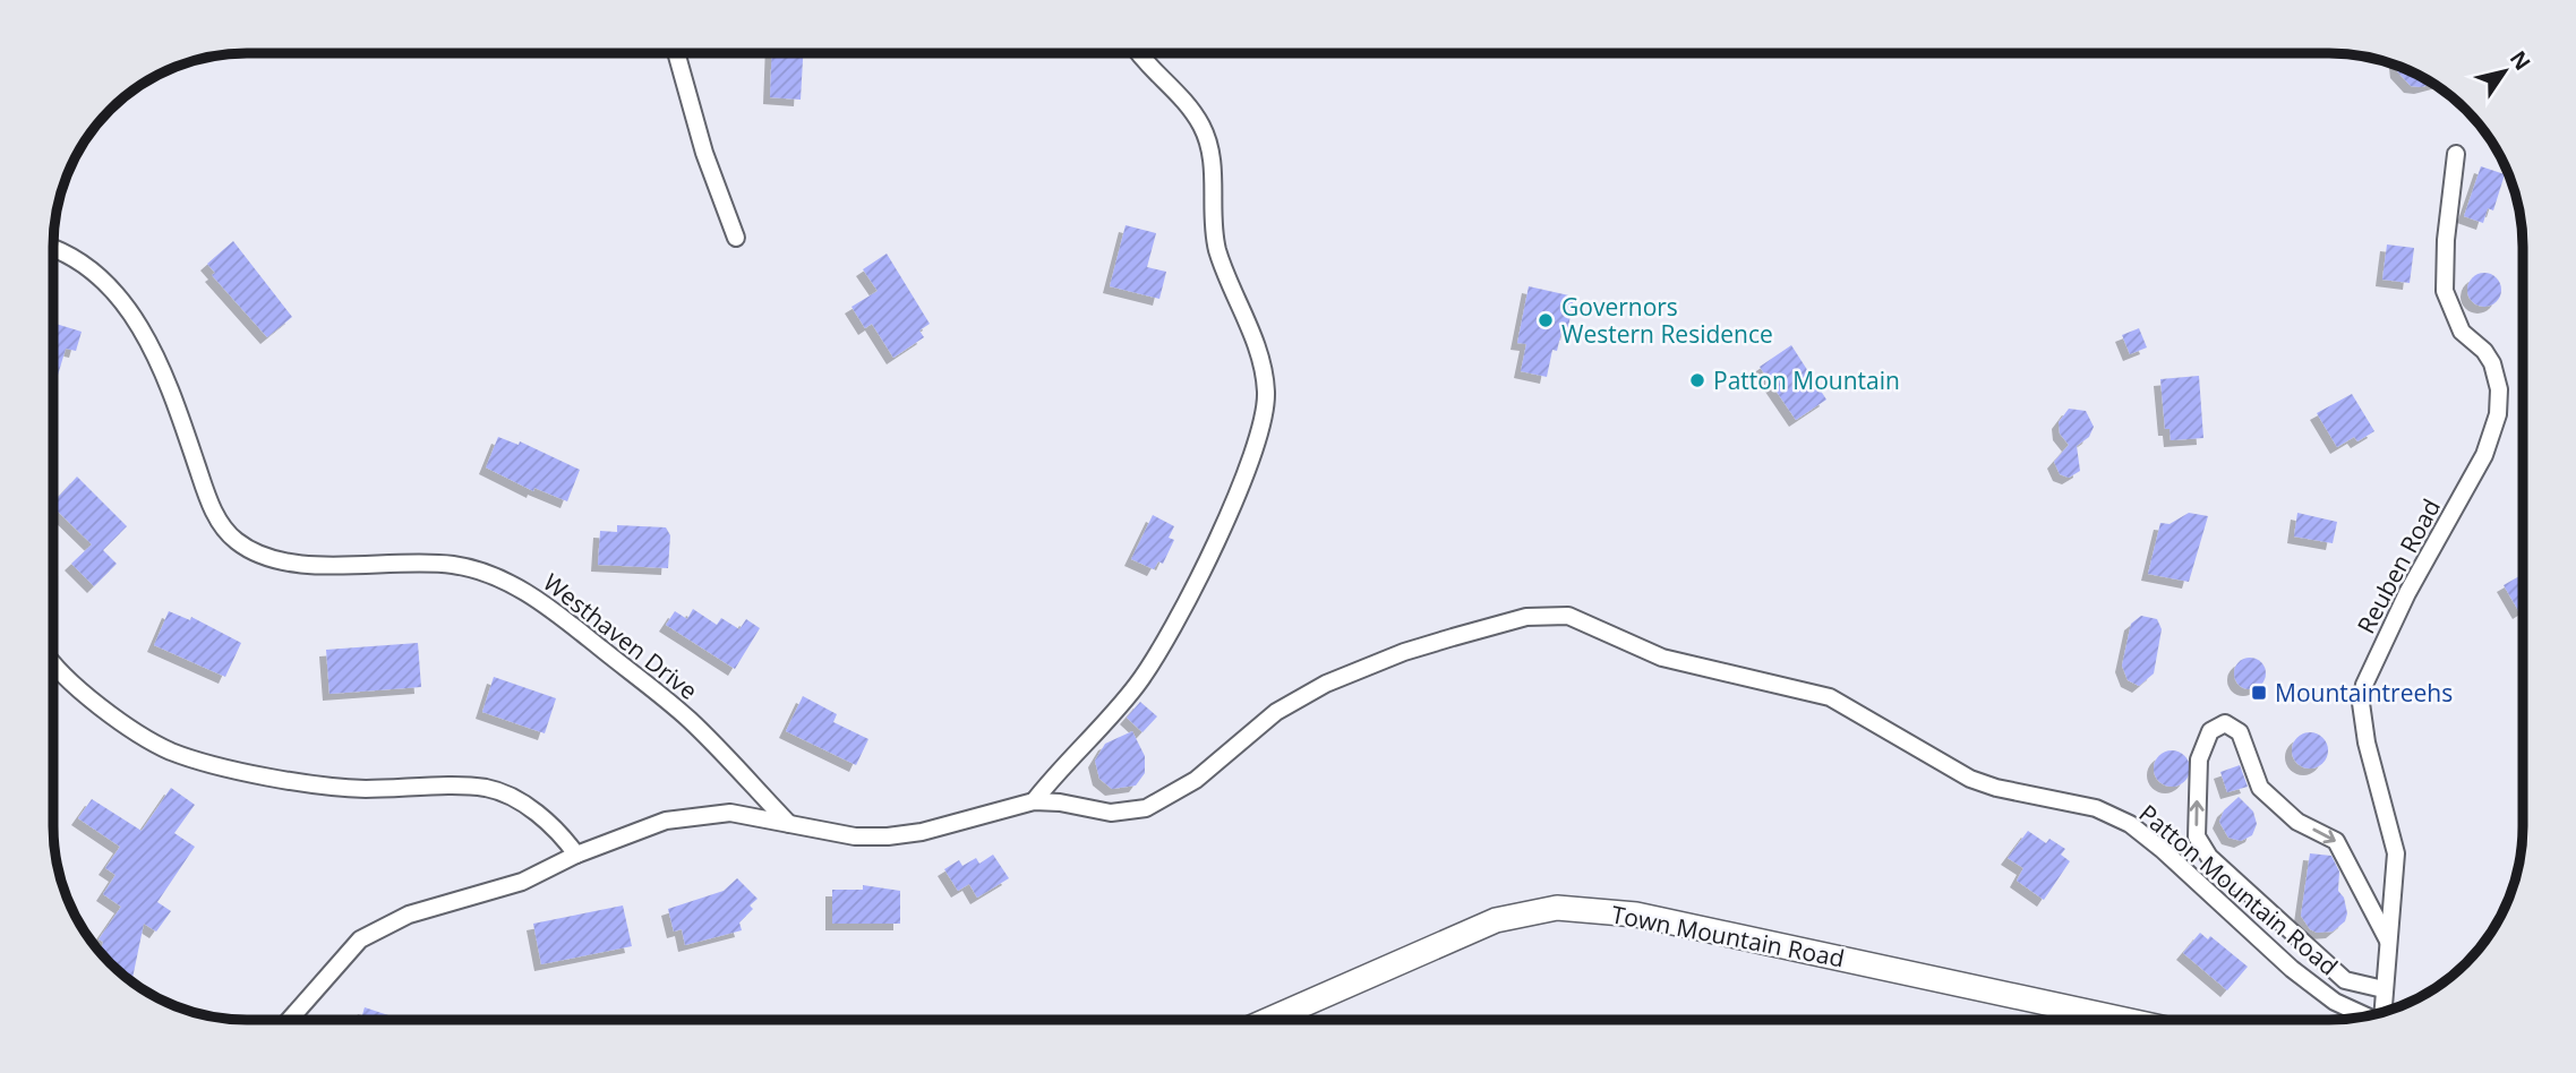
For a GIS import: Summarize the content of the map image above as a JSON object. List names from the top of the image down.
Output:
{
  "streets": {
    "main road": ["Town Mountain Road"],
    "street": ["Reuben Road", "Westhaven Drive", "Patton Mountain Road"]
  },
  "places": {
    "other": ["Governors Western Residence", "Patton Mountain"],
    "transit": ["Mountaintreehs"]
  },
  "north": "top right"
}
